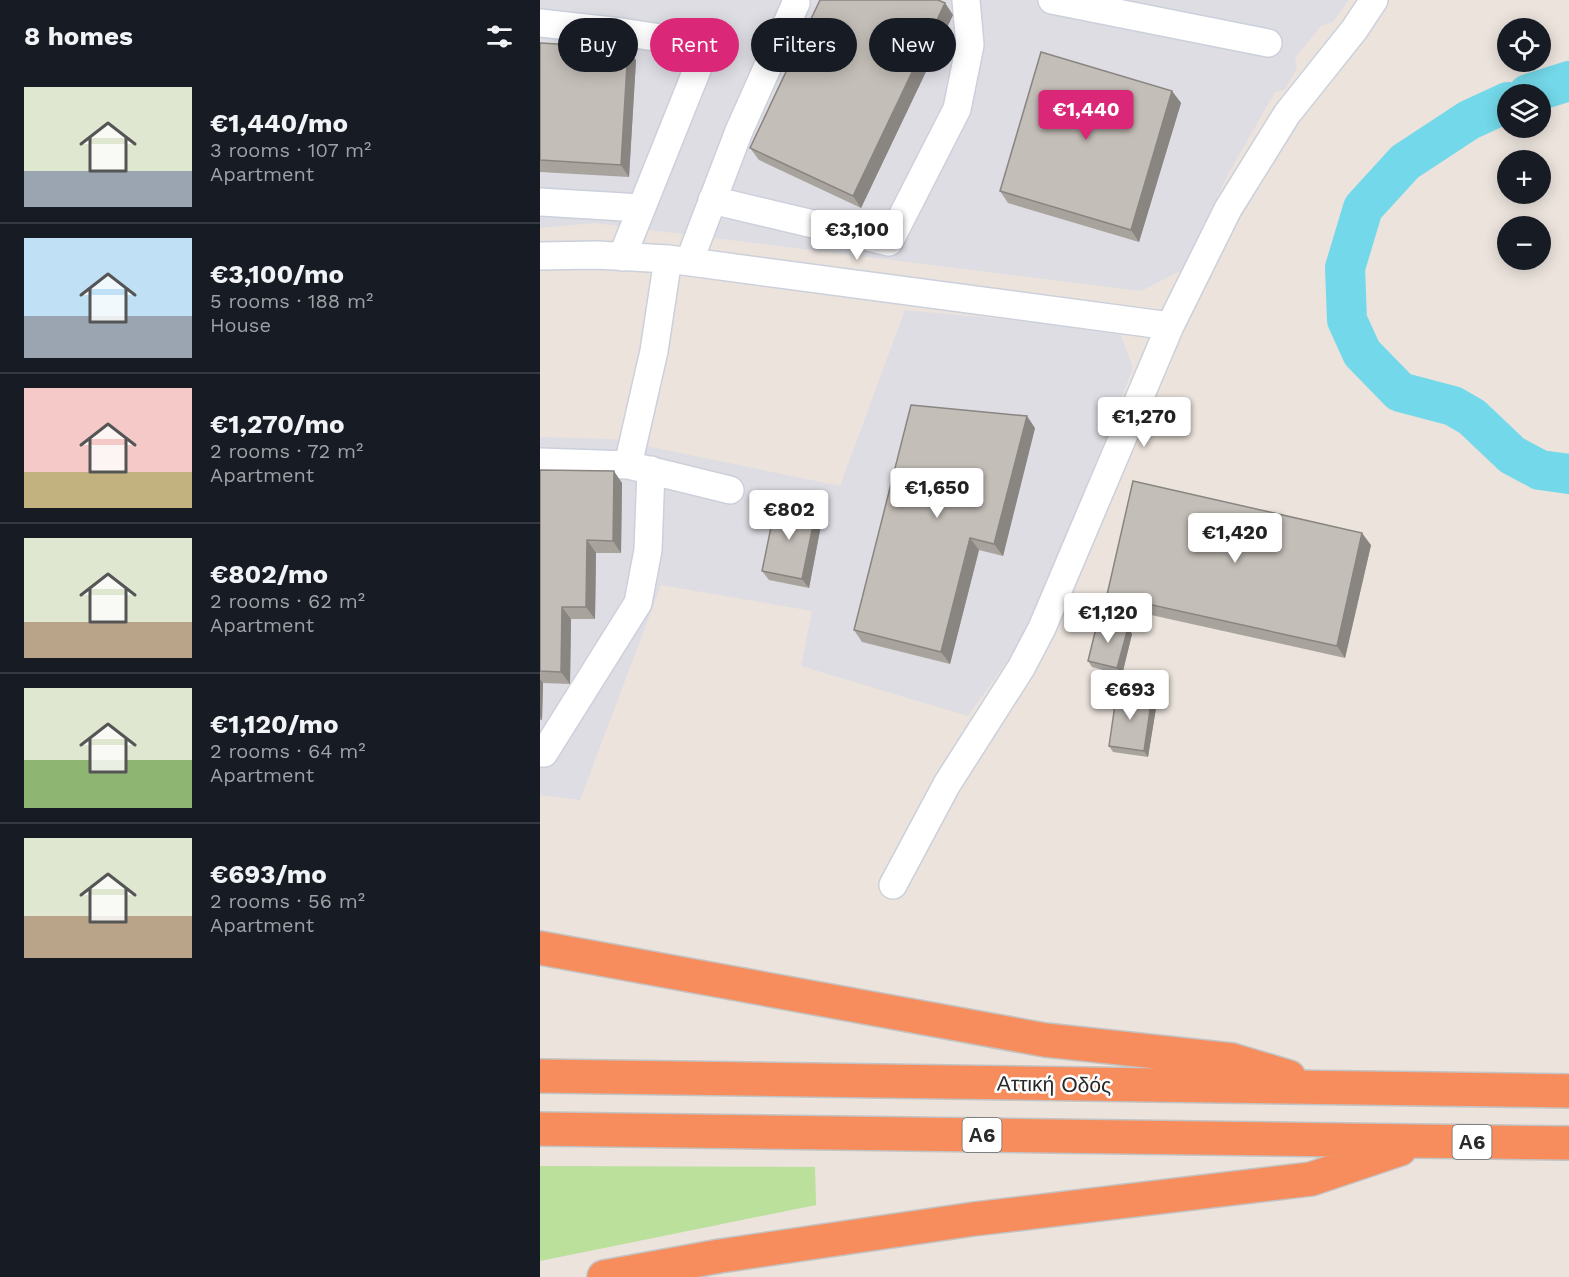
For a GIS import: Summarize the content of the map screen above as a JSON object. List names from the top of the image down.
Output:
{
  "streets": {
    "highway": ["Αττική Οδός", "Α6"]
  },
  "page": {
    "heading": "8 homes",
    "map_buttons": ["+", "−"],
    "chip": [
      "Buy",
      "Rent",
      "Filters",
      "New"
    ],
    "list": [
      {
        "name": "€1,440/mo",
        "note": "3 rooms · 107 m² · Apartment"
      },
      {
        "name": "€3,100/mo",
        "note": "5 rooms · 188 m² · House"
      },
      {
        "name": "€1,270/mo",
        "note": "2 rooms · 72 m² · Apartment"
      },
      {
        "name": "€802/mo",
        "note": "2 rooms · 62 m² · Apartment"
      },
      {
        "name": "€1,120/mo",
        "note": "2 rooms · 64 m² · Apartment"
      },
      {
        "name": "€693/mo",
        "note": "2 rooms · 56 m² · Apartment"
      }
    ],
    "price": [
      "€1,440",
      "€3,100",
      "€1,270",
      "€1,650",
      "€802",
      "€1,420",
      "€1,120",
      "€693"
    ]
  }
}
